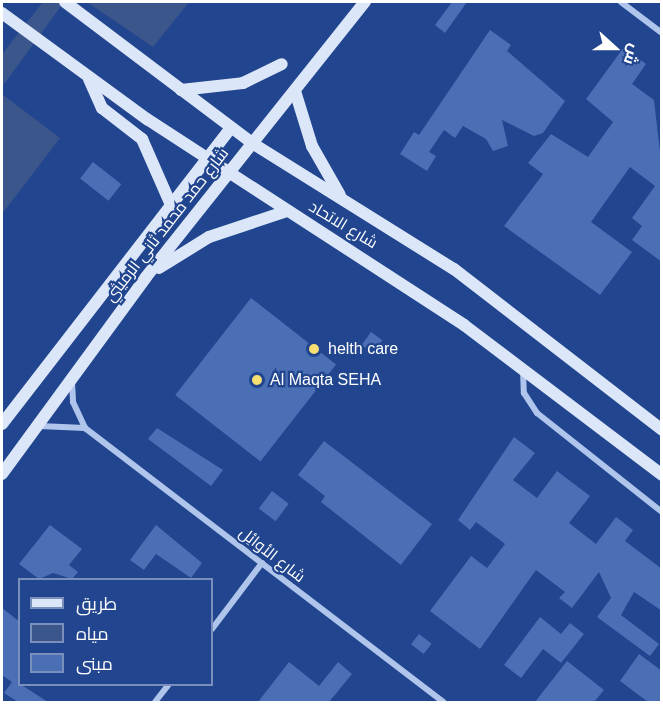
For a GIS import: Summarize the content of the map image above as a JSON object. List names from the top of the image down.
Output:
{
  "streets": {
    "main road": ["شارع حمد محمد ثاني الرميثي", "شارع الاتحاد"],
    "street": ["شارع الأوائِل"]
  },
  "crossings": [
    ["شارع حمد محمد ثاني الرميثي", "شارع الاتحاد"],
    ["شارع حمد محمد ثاني الرميثي", "شارع الأوائِل"]
  ],
  "places": ["helth care", "Al Maqta SEHA"],
  "legend": ["طريق", "مياه", "مبنى"],
  "north": "right"
}
